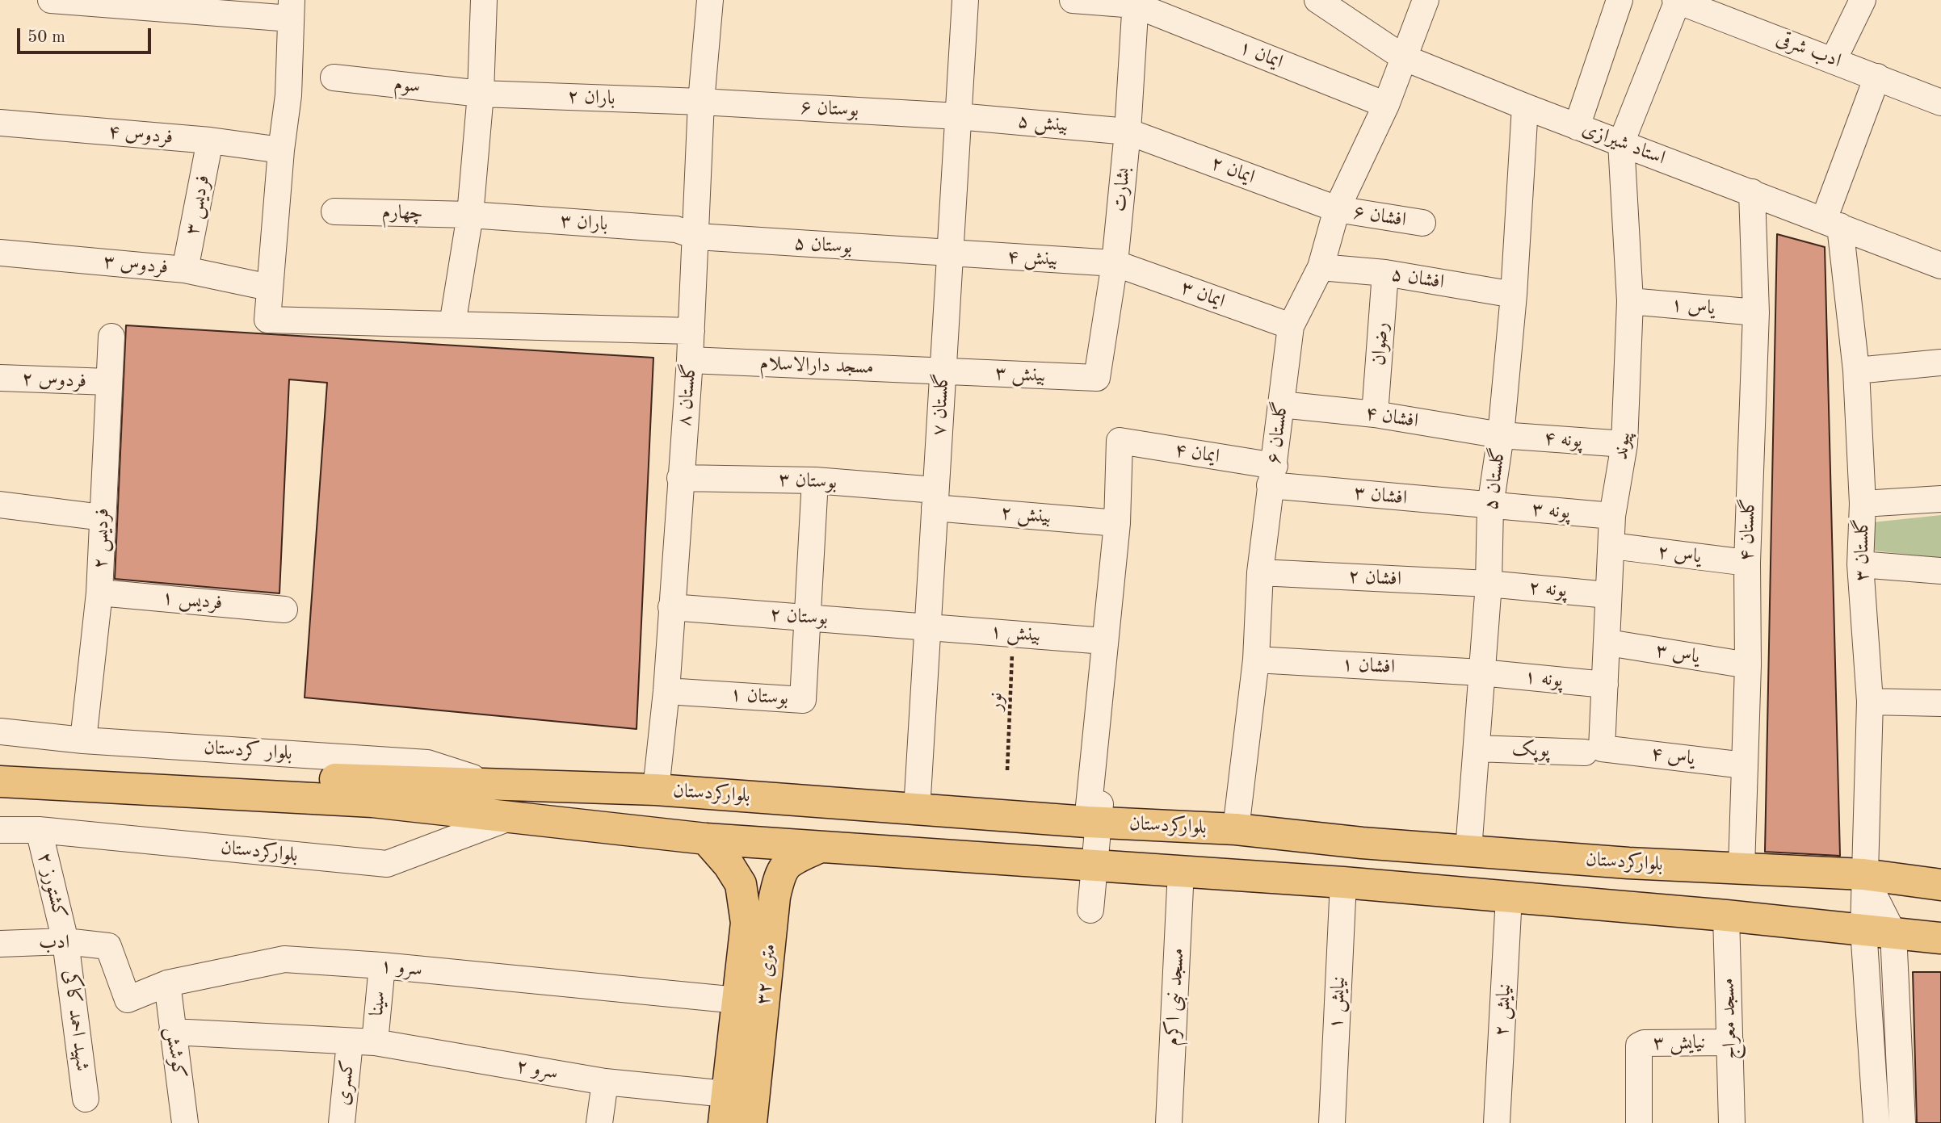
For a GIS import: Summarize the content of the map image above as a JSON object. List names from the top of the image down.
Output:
{
  "streets": {
    "main road": ["بلوارکردستان", "۳۲ متری"],
    "street": [
      "ادب شرقی",
      "ایمان ۱",
      "سوم",
      "باران ۲",
      "بوستان ۶",
      "بینش ۵",
      "فردوس ۴",
      "استاد شیرازی",
      "ایمان ۲",
      "بشارت",
      "فردیس ۳",
      "چهارم",
      "افشان ۶",
      "باران ۳",
      "بوستان ۵",
      "بینش ۴",
      "فردوس ۳",
      "افشان ۵",
      "ایمان ۳",
      "یاس ۱",
      "رضوان",
      "مسجد دارالاسلام",
      "بینش ۳",
      "فردوس ۲",
      "گلستان ۸",
      "گلستان ۷",
      "افشان ۴",
      "گلستان ۶",
      "پونه ۴",
      "پیوند",
      "ایمان ۴",
      "گلستان ۵",
      "بوستان ۳",
      "افشان ۳",
      "پونه ۳",
      "بینش ۲",
      "گلستان ۴",
      "فردیس ۲",
      "گلستان ۳",
      "یاس ۲",
      "افشان ۲",
      "پونه ۲",
      "فردیس ۱",
      "بوستان ۲",
      "بینش ۱",
      "یاس ۳",
      "افشان ۱",
      "پونه ۱",
      "بوستان ۱",
      "پوپک",
      "بلوار کردستان",
      "یاس ۴",
      "کشتورز ۲",
      "ادب",
      "سرو ۱",
      "مسجد نبی اکرم",
      "نیایش ۱",
      "سینا",
      "نیایش ۲",
      "مسجد معراج",
      "شهید احمد کاکی",
      "نیایش ۳",
      "کوشش",
      "سرو ۲",
      "کسری"
    ],
    "path": ["نور"]
  },
  "crossings": [
    ["ایمان ۱", "بشارت"],
    ["ایمان ۱", "گلستان ۶"],
    ["سوم", "باران ۲"],
    ["باران ۲", "بوستان ۶"],
    ["باران ۲", "گلستان ۸"],
    ["بوستان ۶", "بینش ۵"],
    ["بوستان ۶", "گلستان ۸"],
    ["بوستان ۶", "گلستان ۷"],
    ["بینش ۵", "ایمان ۲"],
    ["بینش ۵", "بشارت"],
    ["بینش ۵", "گلستان ۷"],
    ["فردوس ۴", "فردیس ۳"],
    ["استاد شیرازی", "گلستان ۶"],
    ["استاد شیرازی", "پیوند"],
    ["استاد شیرازی", "گلستان ۵"],
    ["استاد شیرازی", "گلستان ۴"],
    ["استاد شیرازی", "گلستان ۳"],
    ["ایمان ۲", "بشارت"],
    ["ایمان ۲", "افشان ۶"],
    ["ایمان ۲", "گلستان ۶"],
    ["بشارت", "بینش ۴"],
    ["بشارت", "ایمان ۳"],
    ["بشارت", "بینش ۳"],
    ["فردیس ۳", "فردوس ۳"],
    ["چهارم", "باران ۳"],
    ["افشان ۶", "گلستان ۶"],
    ["باران ۳", "بوستان ۵"],
    ["باران ۳", "گلستان ۸"],
    ["بوستان ۵", "بینش ۴"],
    ["بوستان ۵", "گلستان ۸"],
    ["بوستان ۵", "گلستان ۷"],
    ["بینش ۴", "ایمان ۳"],
    ["بینش ۴", "گلستان ۷"],
    ["افشان ۵", "رضوان"],
    ["افشان ۵", "گلستان ۶"],
    ["افشان ۵", "گلستان ۵"],
    ["ایمان ۳", "گلستان ۶"],
    ["یاس ۱", "پیوند"],
    ["یاس ۱", "گلستان ۴"],
    ["رضوان", "افشان ۴"],
    ["مسجد دارالاسلام", "بینش ۳"],
    ["مسجد دارالاسلام", "گلستان ۸"],
    ["مسجد دارالاسلام", "گلستان ۷"],
    ["بینش ۳", "گلستان ۷"],
    ["فردوس ۲", "فردیس ۲"],
    ["گلستان ۸", "بوستان ۳"],
    ["گلستان ۸", "بوستان ۲"],
    ["گلستان ۸", "بوستان ۱"],
    ["گلستان ۸", "بلوارکردستان"],
    ["گلستان ۷", "بوستان ۳"],
    ["گلستان ۷", "بینش ۲"],
    ["گلستان ۷", "بوستان ۲"],
    ["گلستان ۷", "بینش ۱"],
    ["گلستان ۷", "بلوارکردستان"],
    ["افشان ۴", "گلستان ۶"],
    ["افشان ۴", "پونه ۴"],
    ["افشان ۴", "گلستان ۵"],
    ["گلستان ۶", "ایمان ۴"],
    ["گلستان ۶", "افشان ۳"],
    ["گلستان ۶", "افشان ۲"],
    ["گلستان ۶", "افشان ۱"],
    ["گلستان ۶", "بلوارکردستان"],
    ["پونه ۴", "پیوند"],
    ["پونه ۴", "گلستان ۵"],
    ["پیوند", "پونه ۳"],
    ["پیوند", "یاس ۲"],
    ["پیوند", "پونه ۲"],
    ["پیوند", "یاس ۳"],
    ["پیوند", "پونه ۱"],
    ["پیوند", "پوپک"],
    ["پیوند", "یاس ۴"],
    ["ایمان ۴", "افشان ۳"],
    ["ایمان ۴", "بینش ۲"],
    ["گلستان ۵", "افشان ۳"],
    ["گلستان ۵", "پونه ۳"],
    ["گلستان ۵", "افشان ۲"],
    ["گلستان ۵", "پونه ۲"],
    ["گلستان ۵", "افشان ۱"],
    ["گلستان ۵", "پونه ۱"],
    ["گلستان ۵", "پوپک"],
    ["گلستان ۵", "بلوارکردستان"],
    ["بوستان ۳", "بینش ۲"],
    ["افشان ۳", "پونه ۳"],
    ["گلستان ۴", "یاس ۲"],
    ["گلستان ۴", "یاس ۳"],
    ["گلستان ۴", "یاس ۴"],
    ["گلستان ۴", "بلوارکردستان"],
    ["فردیس ۲", "فردیس ۱"],
    ["فردیس ۲", "بلوار کردستان"],
    ["گلستان ۳", "بلوارکردستان"],
    ["افشان ۲", "پونه ۲"],
    ["بوستان ۲", "بینش ۱"],
    ["بوستان ۲", "بوستان ۱"],
    ["بینش ۱", "نور"],
    ["افشان ۱", "پونه ۱"],
    ["پوپک", "یاس ۴"],
    ["بلوار کردستان", "بلوارکردستان"],
    ["بلوارکردستان", "کشتورز ۲"],
    ["بلوارکردستان", "۳۲ متری"],
    ["بلوارکردستان", "مسجد نبی اکرم"],
    ["بلوارکردستان", "نیایش ۱"],
    ["بلوارکردستان", "نیایش ۲"],
    ["بلوارکردستان", "مسجد معراج"],
    ["کشتورز ۲", "ادب"],
    ["کشتورز ۲", "شهید احمد کاکی"],
    ["ادب", "سرو ۱"],
    ["ادب", "شهید احمد کاکی"],
    ["سرو ۱", "۳۲ متری"],
    ["سرو ۱", "سینا"],
    ["سرو ۱", "کوشش"],
    ["۳۲ متری", "سرو ۲"],
    ["سینا", "سرو ۲"],
    ["مسجد معراج", "نیایش ۳"],
    ["کوشش", "سرو ۲"],
    ["سرو ۲", "کسری"]
  ],
  "scale_bar": "50 m"
}
